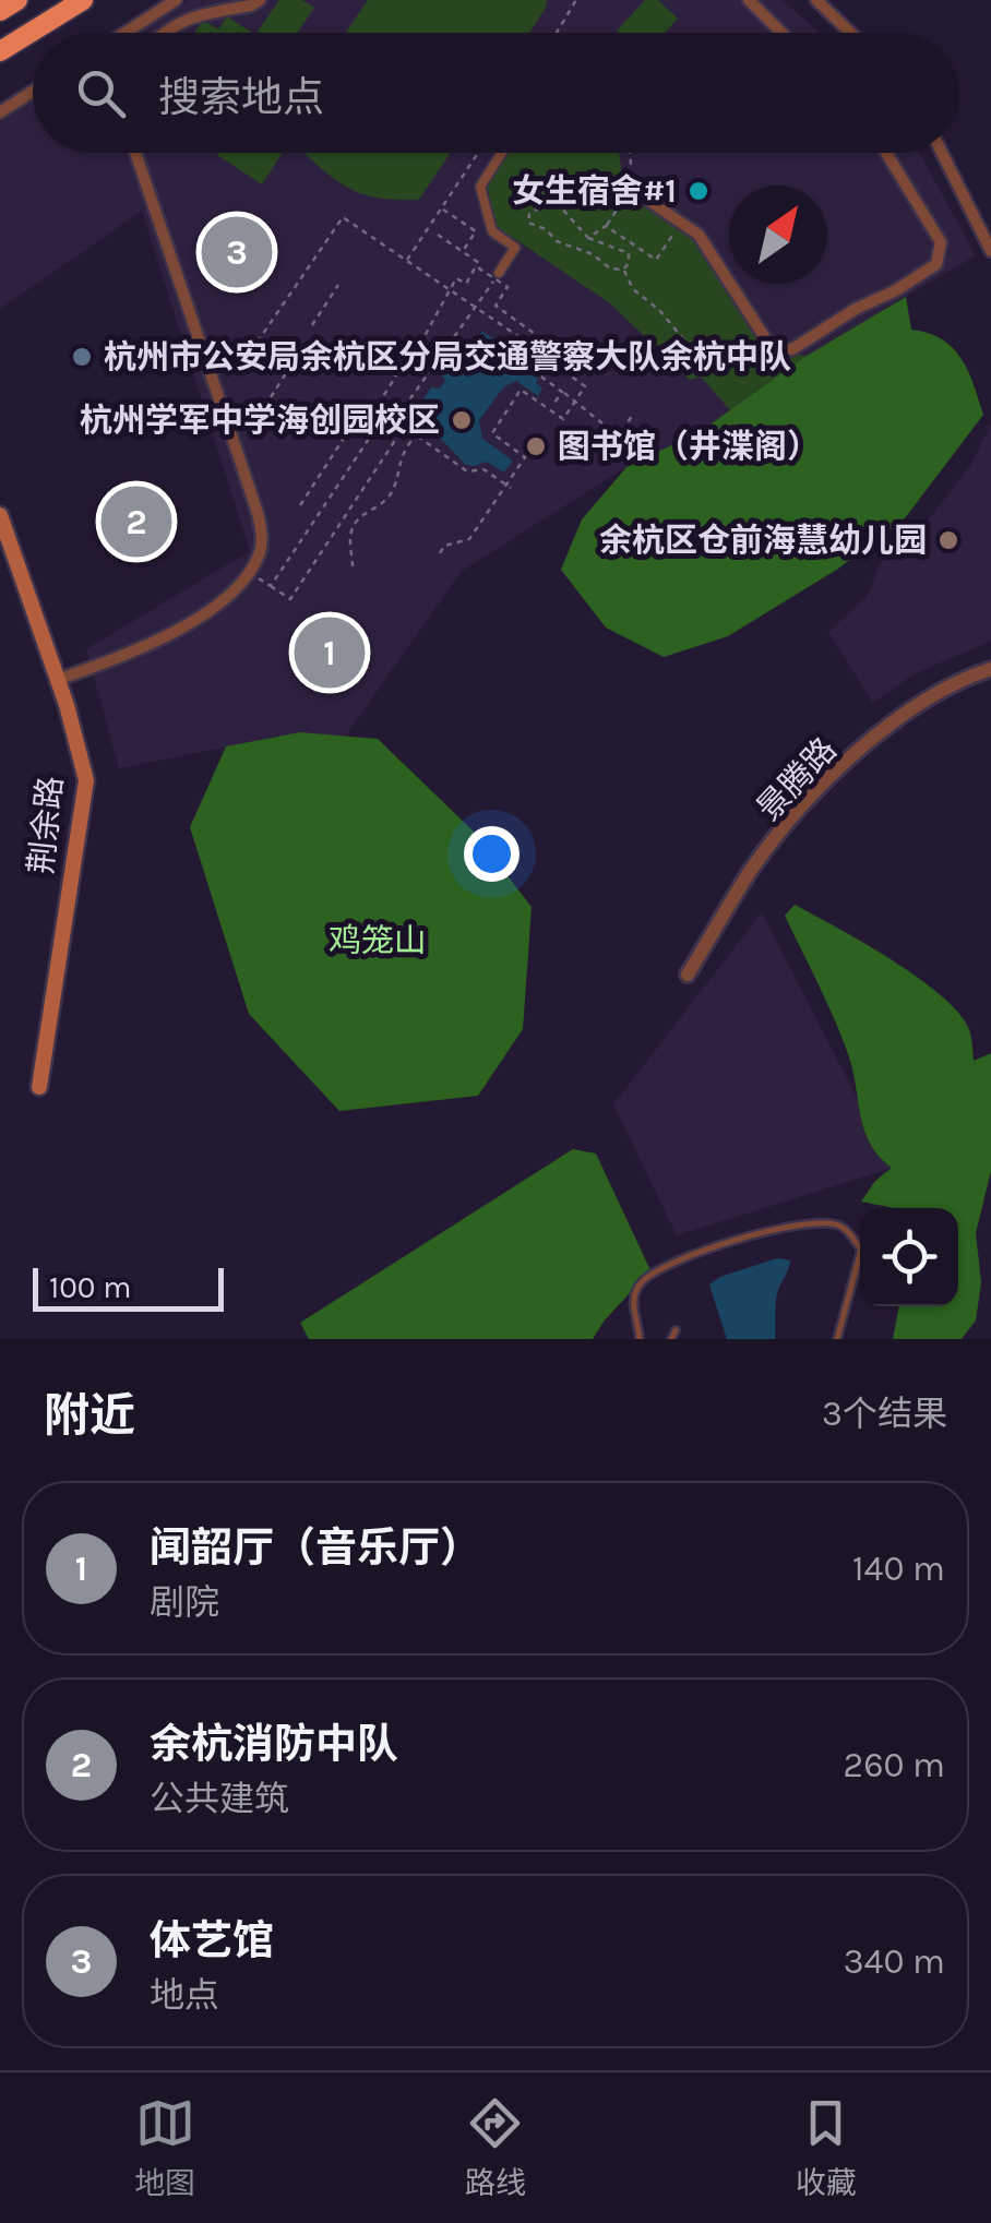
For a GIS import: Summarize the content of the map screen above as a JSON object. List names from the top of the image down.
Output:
{
  "streets": {
    "main road": ["荆余路"],
    "street": ["景腾路"]
  },
  "parks": ["鸡笼山"],
  "places": [
    "女生宿舍#1",
    "杭州市公安局余杭区分局交通警察大队余杭中队",
    "杭州学军中学海创园校区",
    "图书馆（井渫阁）",
    "余杭区仓前海慧幼儿园"
  ],
  "scale_bar": "100 m",
  "north": "top right",
  "page": {
    "search": "搜索地点",
    "pins": ["3", "2", "1"],
    "scale": "100 m",
    "heading": ["附近", "3个结果"],
    "list": [
      {
        "mark": "1",
        "name": "闻韶厅（音乐厅）",
        "note": "剧院",
        "value": "140 m"
      },
      {
        "mark": "2",
        "name": "余杭消防中队",
        "note": "公共建筑",
        "value": "260 m"
      },
      {
        "mark": "3",
        "name": "体艺馆",
        "note": "地点",
        "value": "340 m"
      }
    ],
    "nav": ["地图", "路线", "收藏"]
  }
}
